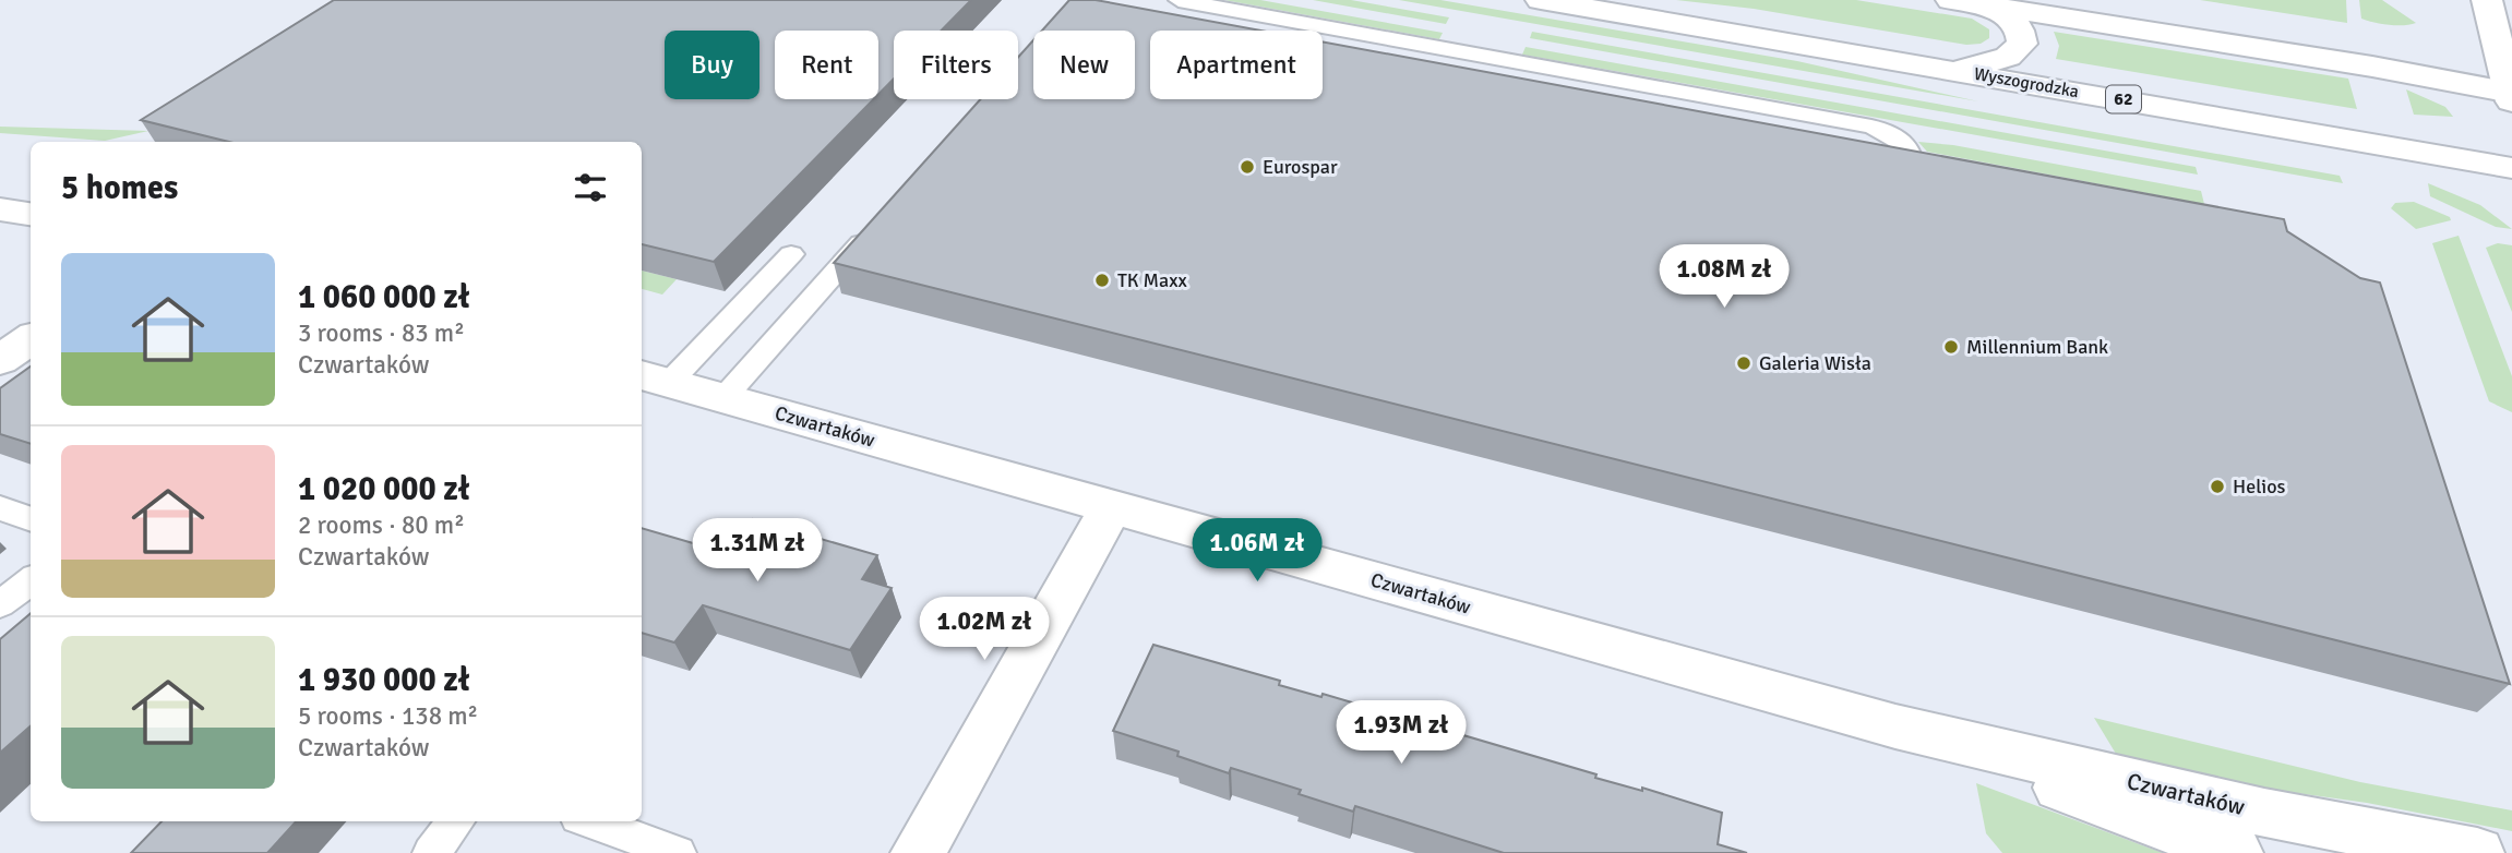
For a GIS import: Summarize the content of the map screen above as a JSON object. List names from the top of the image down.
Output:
{
  "streets": {
    "street": ["Wyszogrodzka", "62", "Czwartaków"]
  },
  "places": [
    "Eurospar",
    "TK Maxx",
    "Millennium Bank",
    "Galeria Wisła",
    "Helios"
  ],
  "page": {
    "chip": [
      "Buy",
      "Rent",
      "Filters",
      "New",
      "Apartment"
    ],
    "heading": "5 homes",
    "list": [
      {
        "name": "1 060 000 zł",
        "note": "3 rooms · 83 m² · Czwartaków"
      },
      {
        "name": "1 020 000 zł",
        "note": "2 rooms · 80 m² · Czwartaków"
      },
      {
        "name": "1 930 000 zł",
        "note": "5 rooms · 138 m² · Czwartaków"
      }
    ],
    "price": [
      "1.08M zł",
      "1.31M zł",
      "1.06M zł",
      "1.02M zł",
      "1.93M zł"
    ]
  }
}
